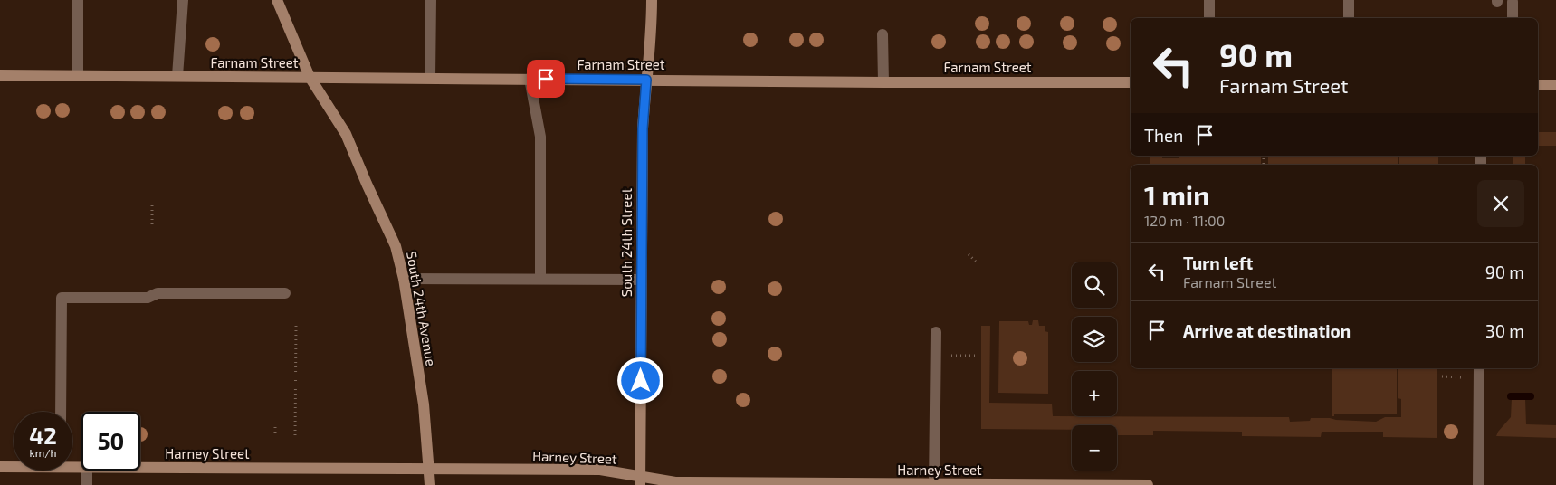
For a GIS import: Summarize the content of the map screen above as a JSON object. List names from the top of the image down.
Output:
{
  "streets": {
    "main road": [
      "Farnam Street",
      "South 24th Street",
      "South 24th Avenue",
      "Harney Street"
    ]
  },
  "crossings": [
    ["Farnam Street", "South 24th Street"],
    ["Farnam Street", "South 24th Avenue"],
    ["South 24th Street", "Harney Street"],
    ["South 24th Avenue", "Harney Street"]
  ],
  "page": {
    "turn": ["90 m", "Farnam Street"],
    "then": "Then",
    "heading": ["1 min", "120 m · 11:00"],
    "list": [
      {
        "name": "Turn left",
        "note": "Farnam Street",
        "value": "90 m"
      },
      {
        "name": "Arrive at destination",
        "value": "30 m"
      }
    ],
    "map_buttons": ["+", "−"],
    "speed": "42 km/h",
    "limit": "50"
  }
}
